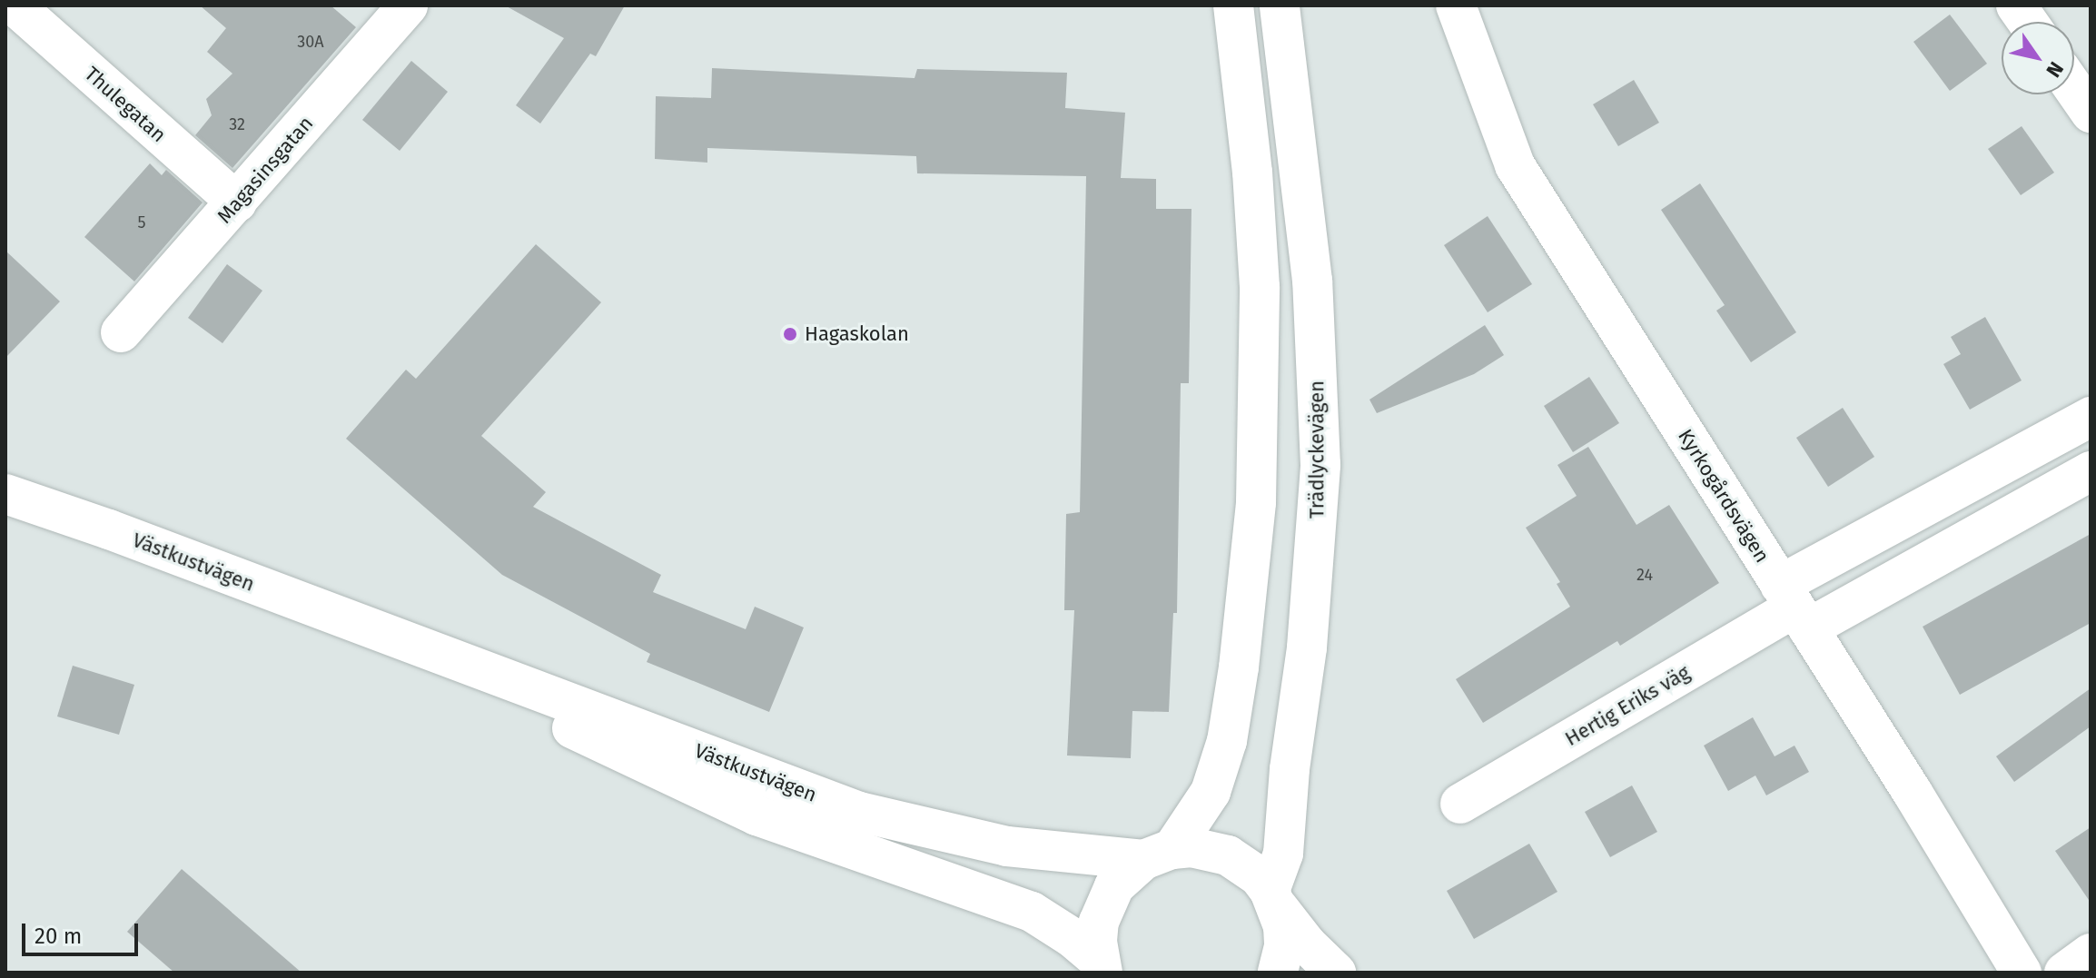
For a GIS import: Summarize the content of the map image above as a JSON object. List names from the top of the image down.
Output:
{
  "streets": {
    "street": [
      "Thulegatan",
      "Magasinsgatan",
      "Trädlyckevägen",
      "Kyrkogårdsvägen",
      "Västkustvägen",
      "Hertig Eriks väg"
    ]
  },
  "crossings": [
    ["Thulegatan", "Magasinsgatan"],
    ["Trädlyckevägen", "Västkustvägen"],
    ["Kyrkogårdsvägen", "Hertig Eriks väg"]
  ],
  "places": ["Hagaskolan"],
  "house_numbers": [
    "30A",
    "32",
    "5",
    "24"
  ],
  "scale_bar": "20 m",
  "north": "bottom right"
}
